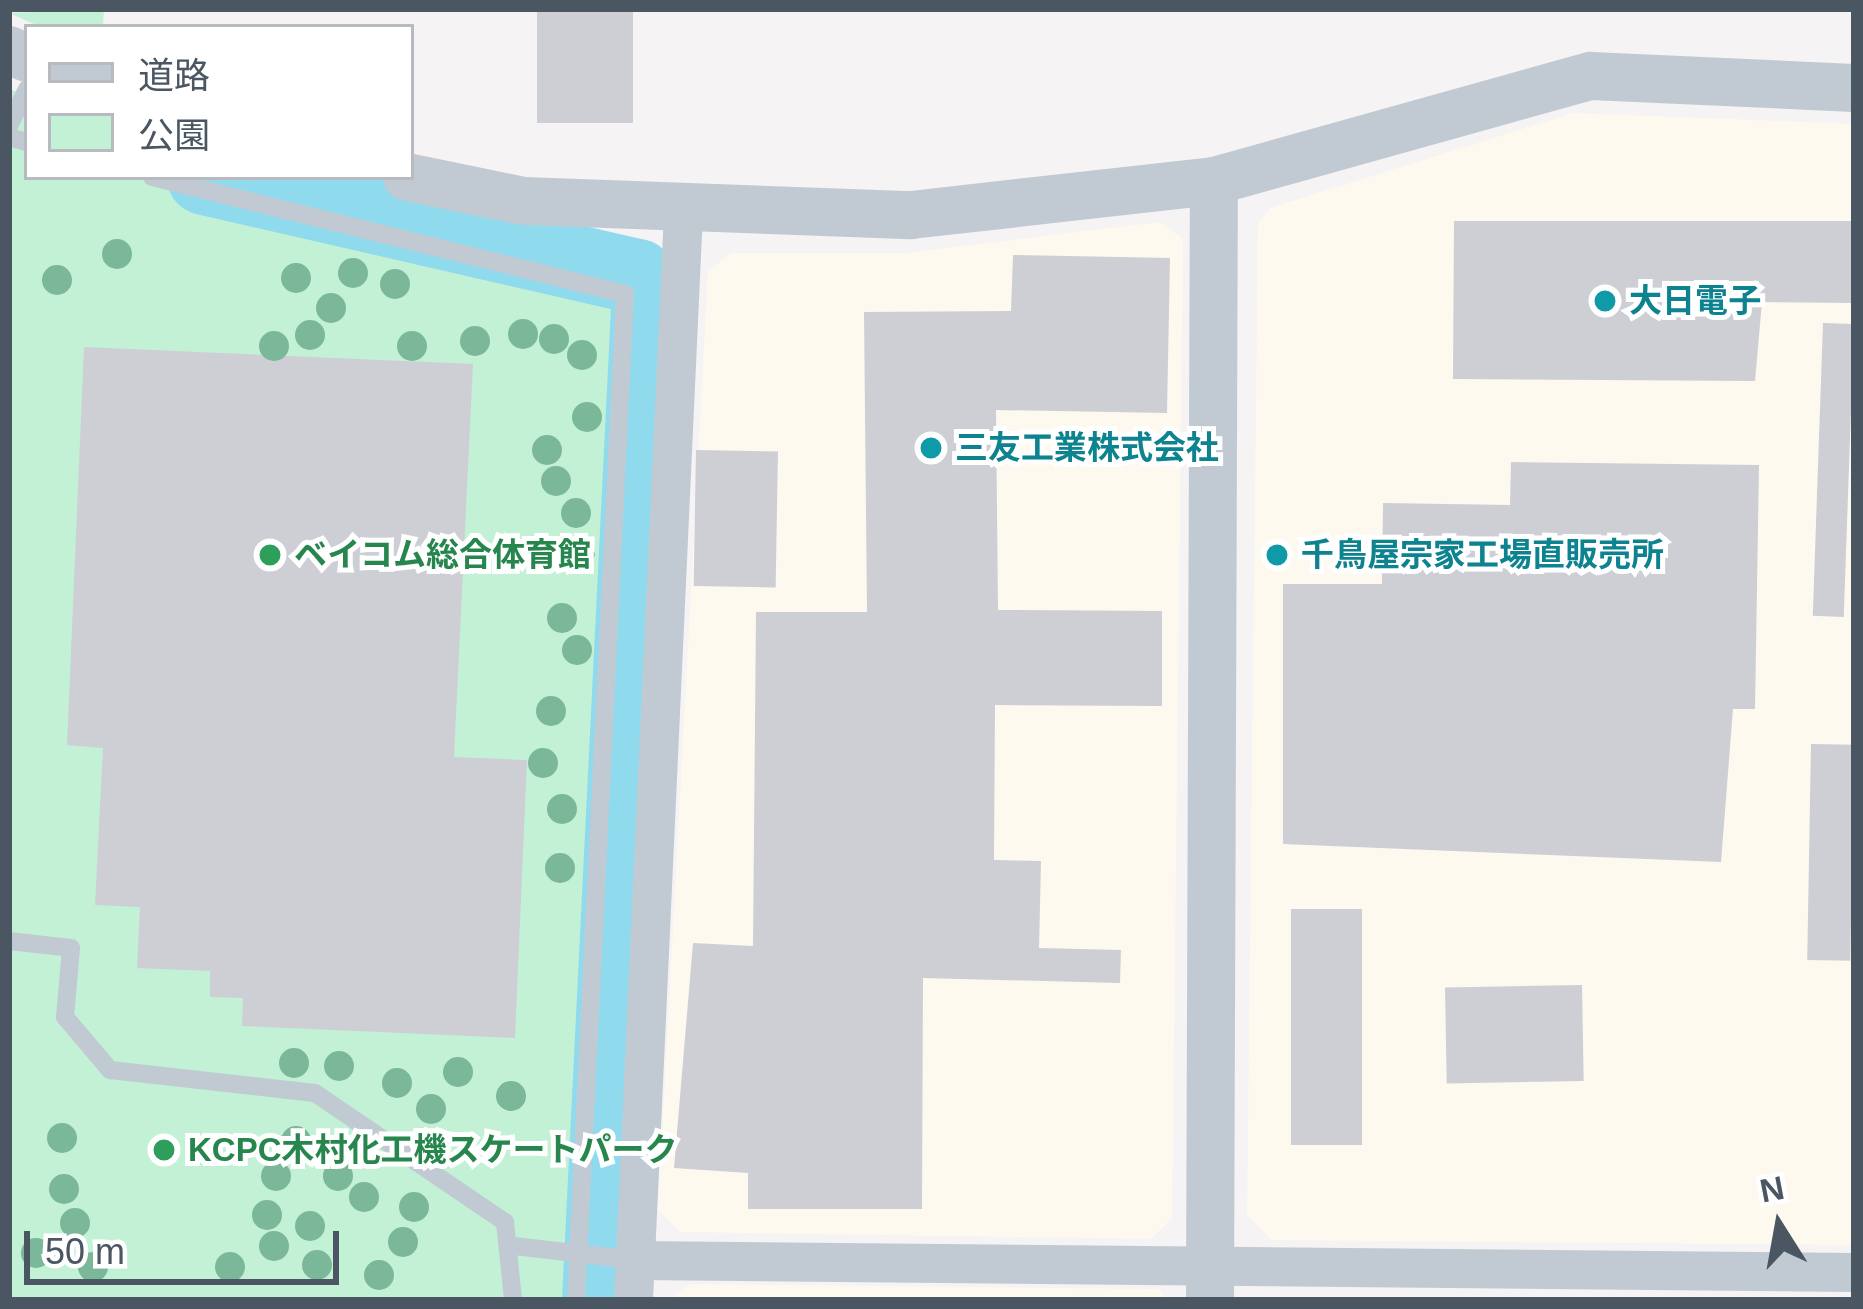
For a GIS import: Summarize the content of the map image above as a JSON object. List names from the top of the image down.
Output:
{
  "places": [
    "大日電子",
    "三友工業株式会社",
    "ベイコム総合体育館",
    "千鳥屋宗家工場直販売所",
    "KCPC木村化工機スケートパーク"
  ],
  "legend": ["道路", "公園"],
  "scale_bar": "50 m",
  "north": "top"
}
